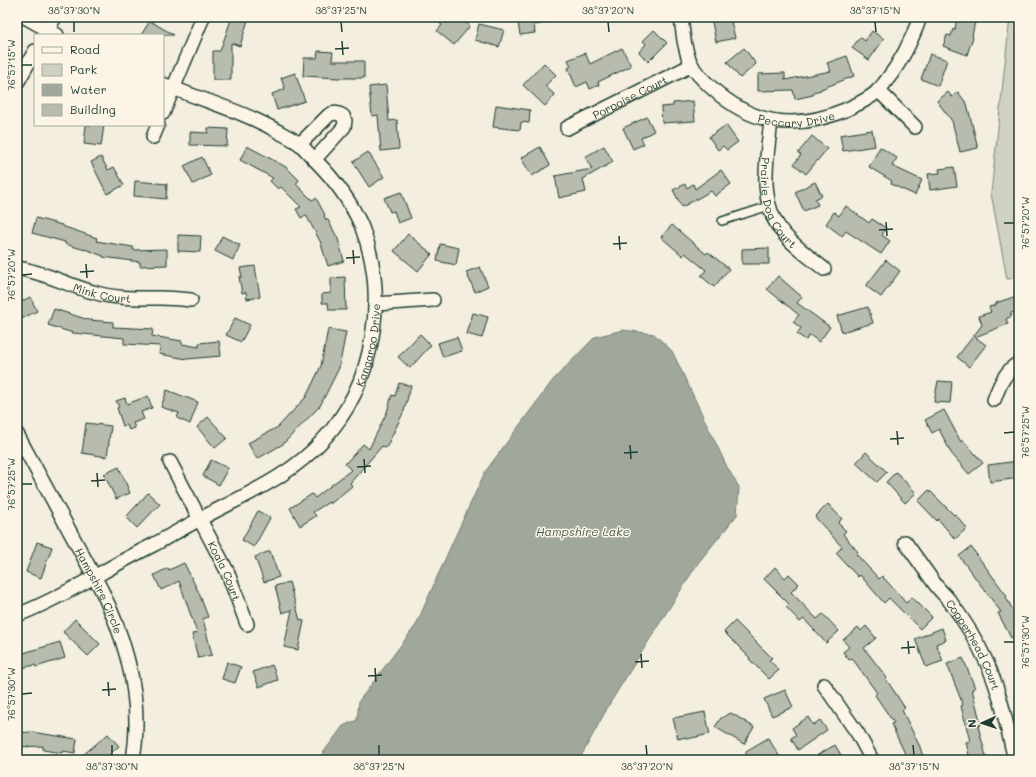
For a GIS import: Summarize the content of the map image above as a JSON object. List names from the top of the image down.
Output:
{
  "streets": {
    "street": [
      "Porpoise Court",
      "Peccary Drive",
      "Prairie Dog Court",
      "Mink Court",
      "Kangaroo Drive",
      "Koala Court",
      "Hampshire Circle",
      "Copperhead Court"
    ]
  },
  "crossings": [
    ["Porpoise Court", "Peccary Drive"],
    ["Peccary Drive", "Prairie Dog Court"],
    ["Kangaroo Drive", "Koala Court"],
    ["Kangaroo Drive", "Hampshire Circle"]
  ],
  "water": ["Hampshire Lake"],
  "legend": [
    "Road",
    "Park",
    "Water",
    "Building"
  ],
  "north": "left",
  "coordinates": [
    "38°37'30\"N",
    "38°37'25\"N",
    "38°37'20\"N",
    "38°37'15\"N",
    "76°57'15\"W",
    "76°57'20\"W",
    "76°57'25\"W",
    "76°57'30\"W"
  ]
}
